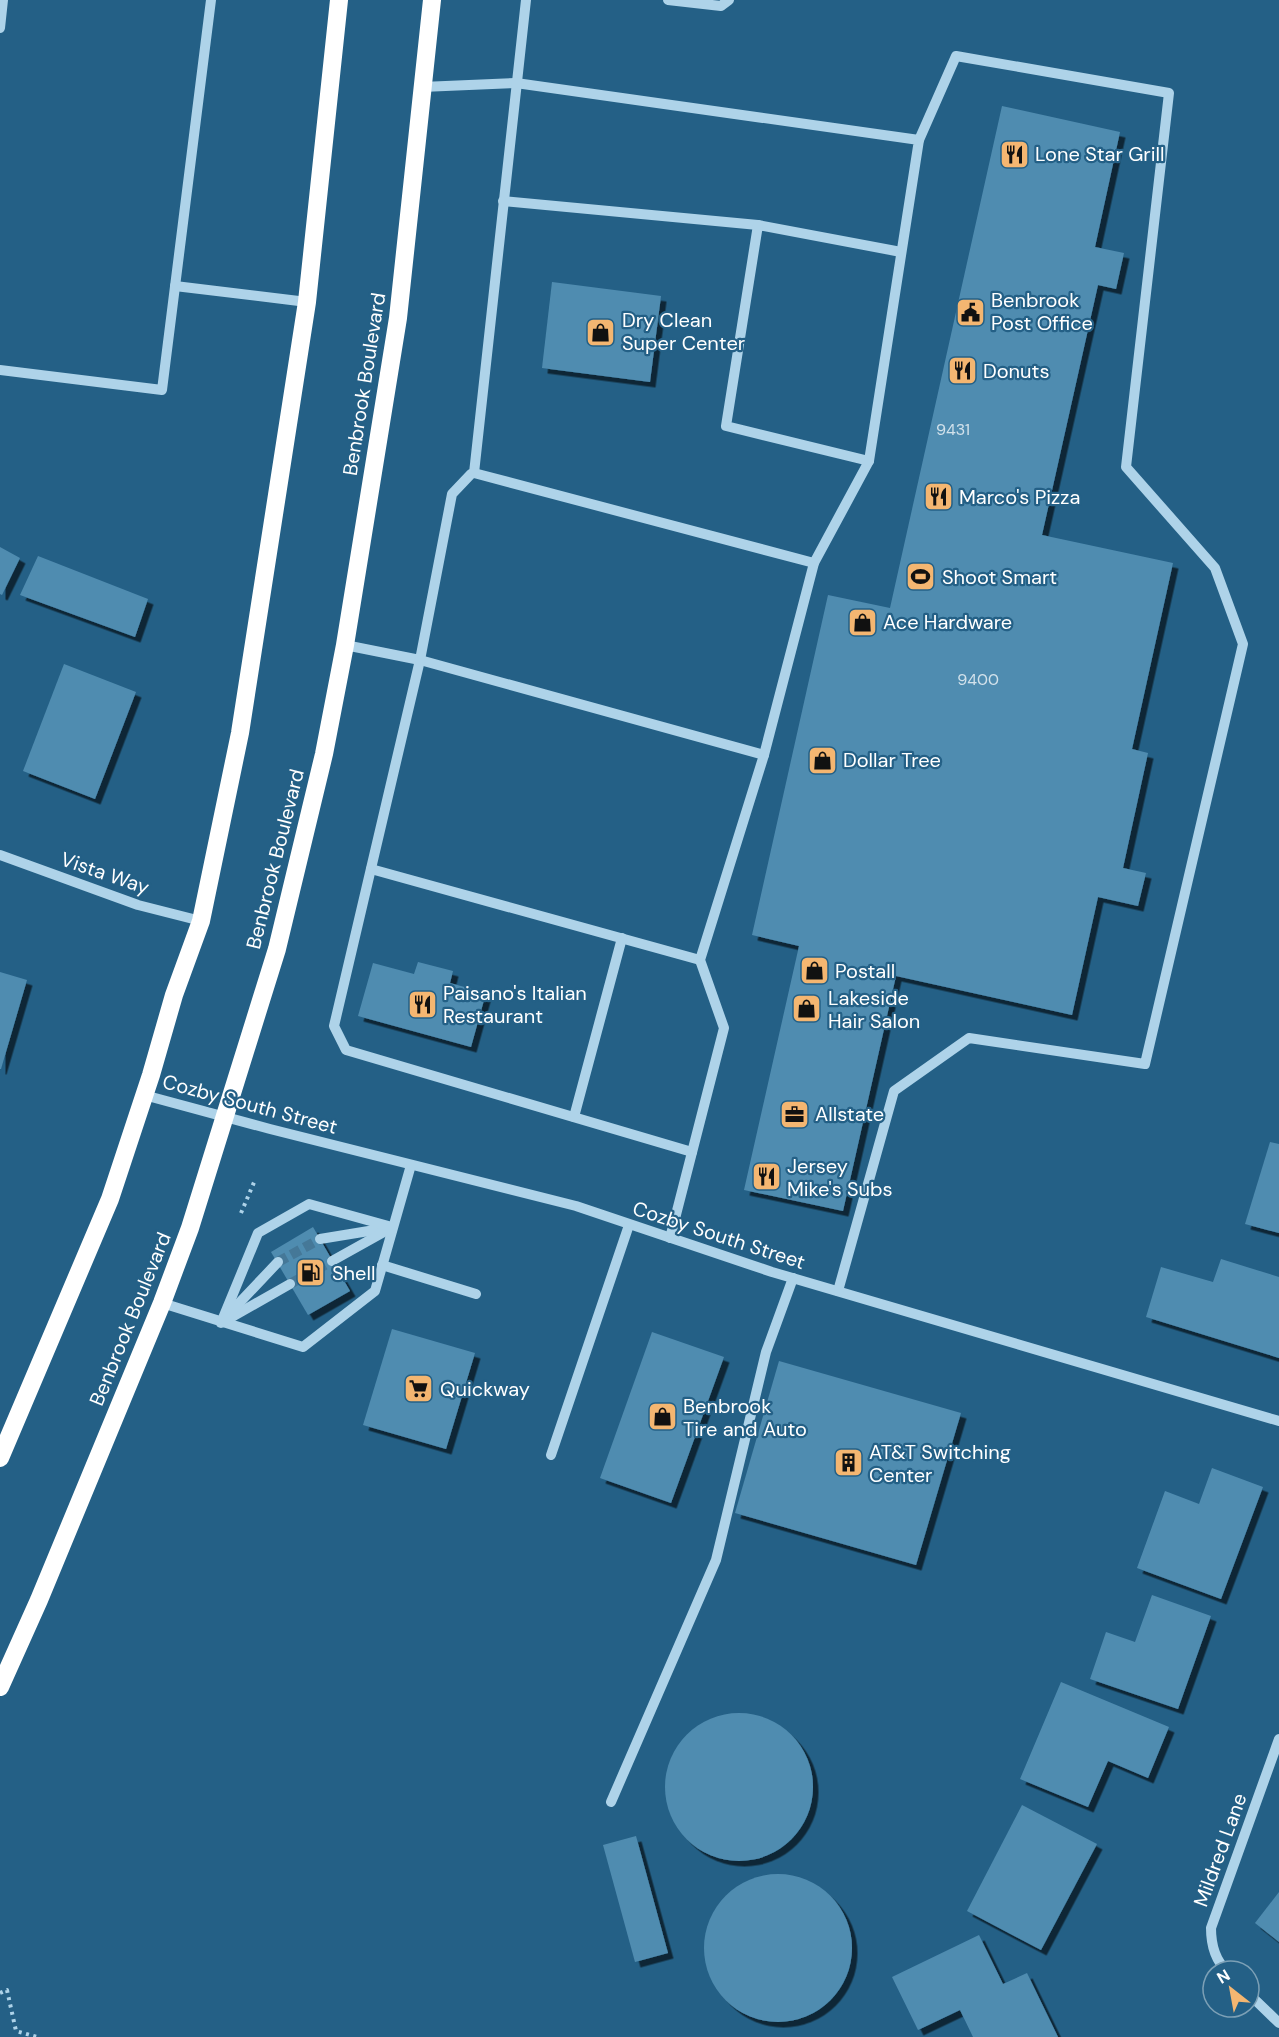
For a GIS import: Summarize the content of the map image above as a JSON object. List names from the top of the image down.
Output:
{
  "streets": {
    "highway": ["Benbrook Boulevard"],
    "street": ["Vista Way", "Cozby South Street", "Mildred Lane"]
  },
  "crossings": [
    ["Benbrook Boulevard", "Cozby South Street"]
  ],
  "places": {
    "restaurant": [
      "Lone Star Grill",
      "Donuts",
      "Marco's Pizza",
      "Paisano's Italian Restaurant",
      "Jersey Mike's Subs"
    ],
    "public building": ["Benbrook Post Office"],
    "shop": [
      "Dry Clean Super Center",
      "Ace Hardware",
      "Dollar Tree",
      "Postall",
      "Lakeside Hair Salon",
      "Benbrook Tire and Auto"
    ],
    "sports": ["Shoot Smart"],
    "office": ["Allstate"],
    "fuel station": ["Shell"],
    "supermarket": ["Quickway"],
    "building": ["AT&T Switching Center"]
  },
  "house_numbers": ["9431", "9400"],
  "north": "top left"
}
